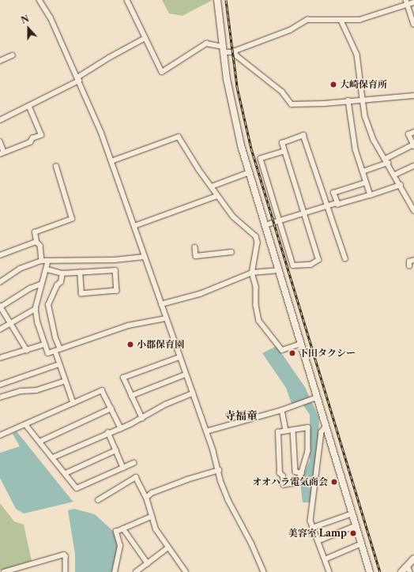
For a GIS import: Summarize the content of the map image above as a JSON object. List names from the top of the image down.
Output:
{
  "districts": ["寺福童"],
  "places": [
    "大崎保育所",
    "小郡保育園",
    "下田タクシー",
    "オオハラ電気商会",
    "美容室 Lamp"
  ],
  "north": "top"
}
